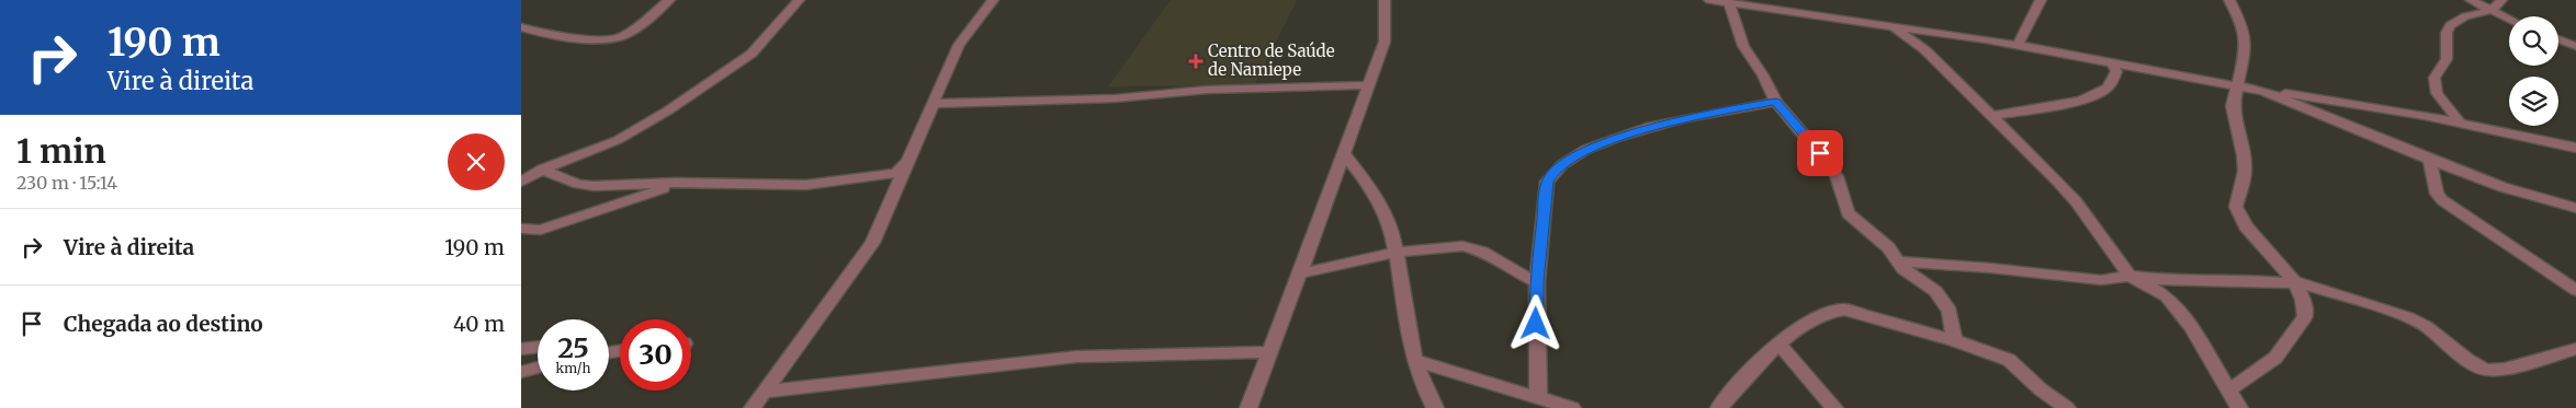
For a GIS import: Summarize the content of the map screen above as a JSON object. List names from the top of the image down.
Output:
{
  "places": {
    "health": ["Centro de Saúde de Namiepe"]
  },
  "page": {
    "turn": ["190 m", "Vire à direita"],
    "heading": ["1 min", "230 m · 15:14"],
    "list": [
      {
        "name": "Vire à direita",
        "value": "190 m"
      },
      {
        "name": "Chegada ao destino",
        "value": "40 m"
      }
    ],
    "speed": "25 km/h",
    "limit": "30"
  }
}
